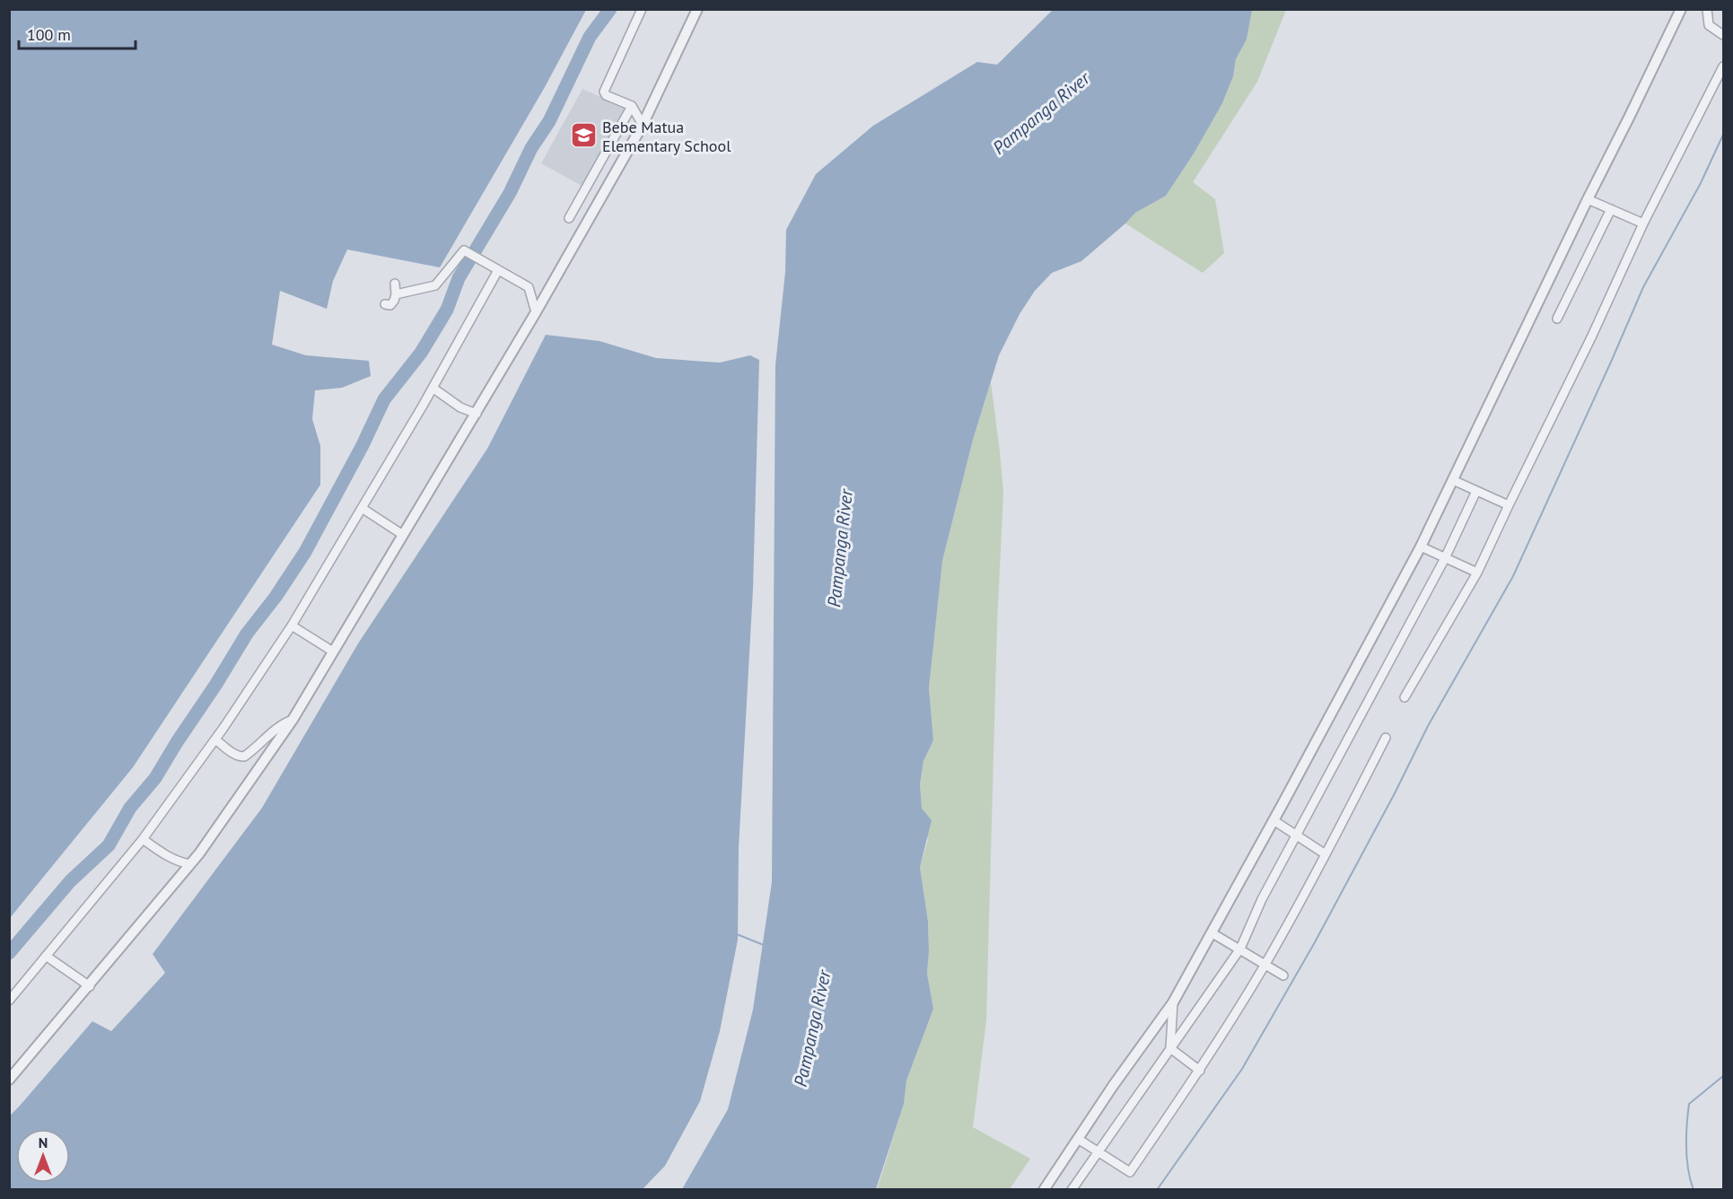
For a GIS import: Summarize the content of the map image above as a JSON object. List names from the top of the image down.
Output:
{
  "water": ["Pampanga River"],
  "places": {
    "school or university": ["Bebe Matua Elementary School"]
  },
  "scale_bar": "100 m",
  "north": "top"
}
